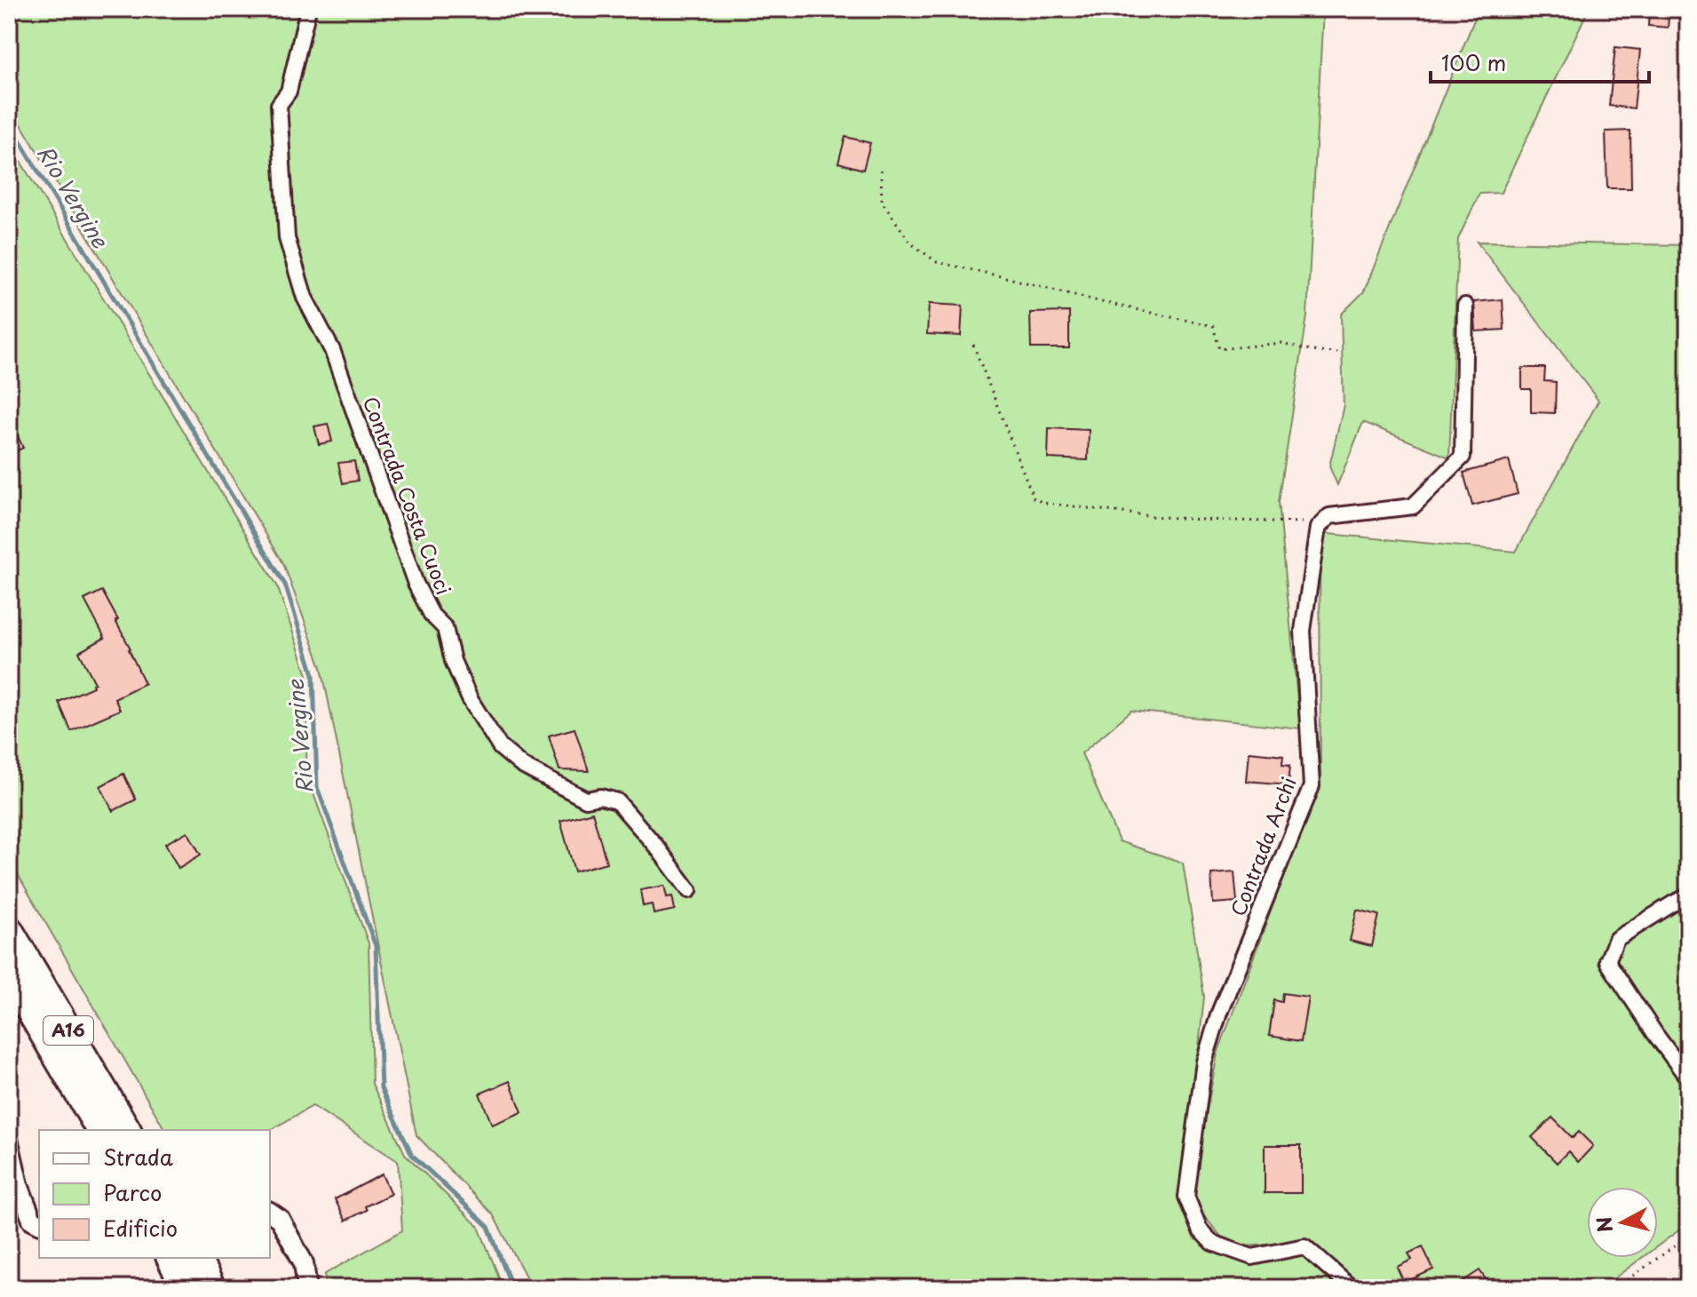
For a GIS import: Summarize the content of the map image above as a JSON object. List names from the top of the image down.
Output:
{
  "streets": {
    "highway": ["A16"],
    "street": ["Contrada Costa Cuoci", "Contrada Archi"]
  },
  "water": ["Rio Vergine"],
  "legend": ["Strada", "Parco", "Edificio"],
  "scale_bar": "100 m",
  "north": "left"
}
